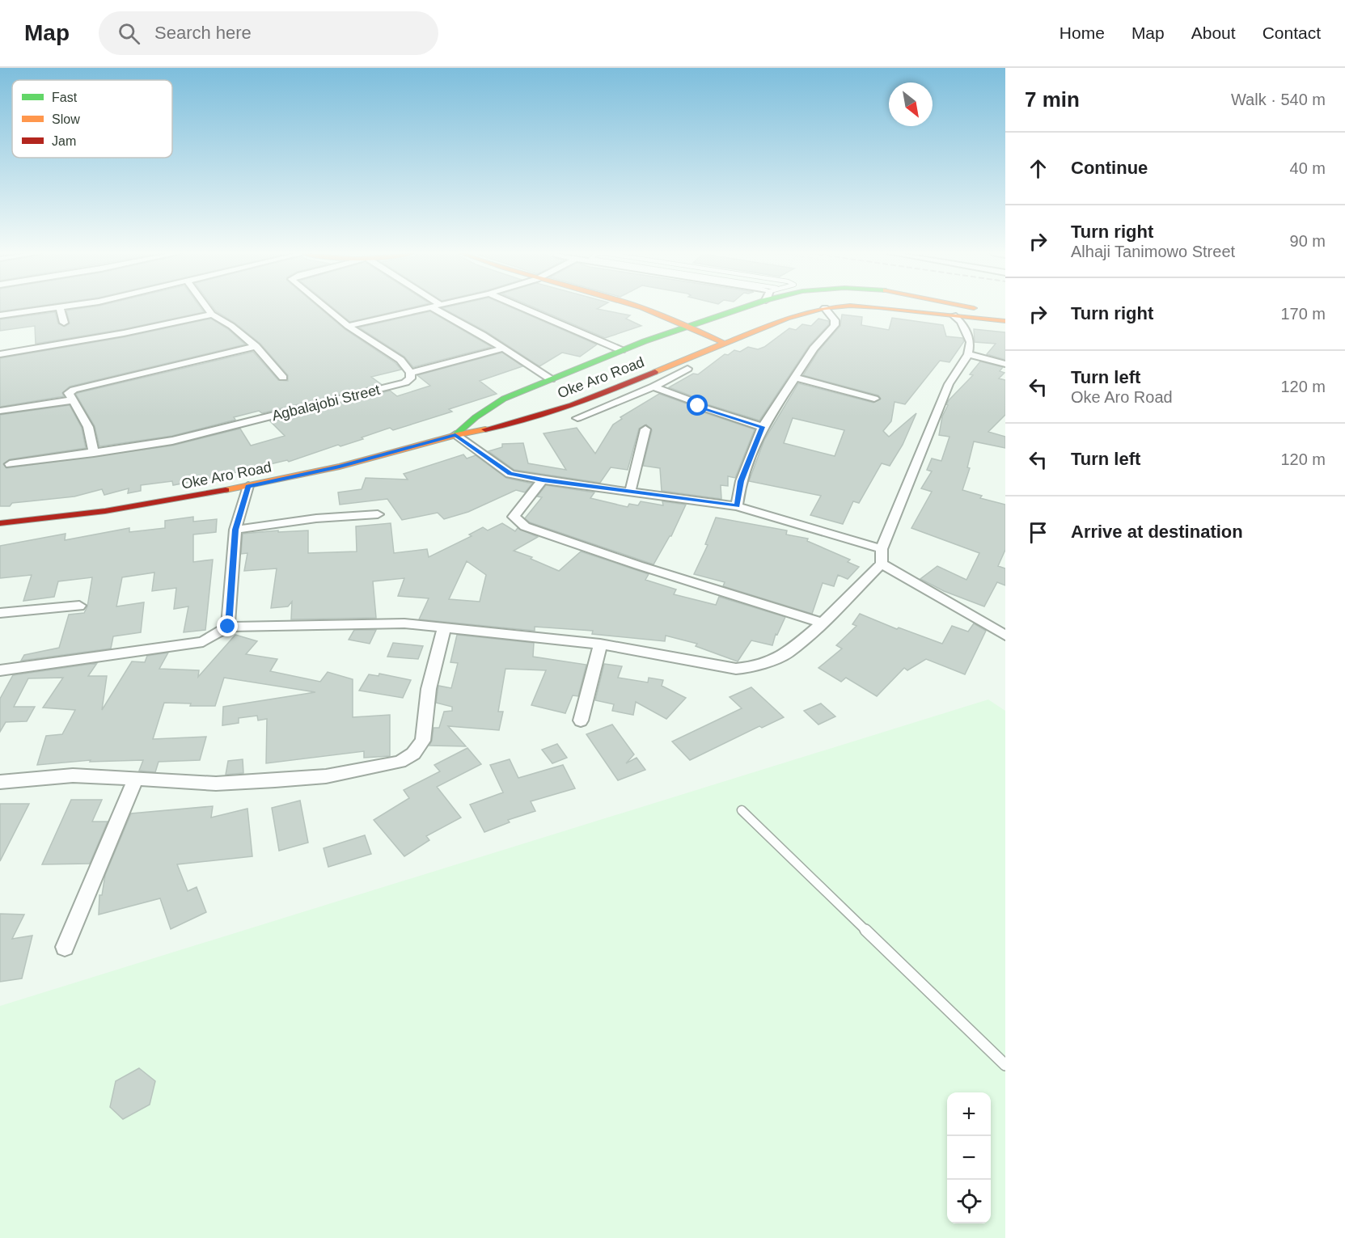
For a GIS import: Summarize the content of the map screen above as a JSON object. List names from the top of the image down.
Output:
{
  "streets": {
    "main road": ["Oke Aro Road"],
    "street": ["Agbalajobi Street"]
  },
  "legend": ["Fast", "Slow", "Jam"],
  "north": "bottom right",
  "page": {
    "header": "Map",
    "search": "Search here",
    "nav": [
      "Home",
      "Map",
      "About",
      "Contact"
    ],
    "heading": ["7 min", "Walk · 540 m"],
    "list": [
      ["Continue", "40 m"],
      ["Turn right", "Alhaji Tanimowo Street", "90 m"],
      ["Turn right", "170 m"],
      ["Turn left", "Oke Aro Road", "120 m"],
      ["Turn left", "120 m"],
      "Arrive at destination"
    ],
    "map_buttons": ["+", "−"]
  }
}
